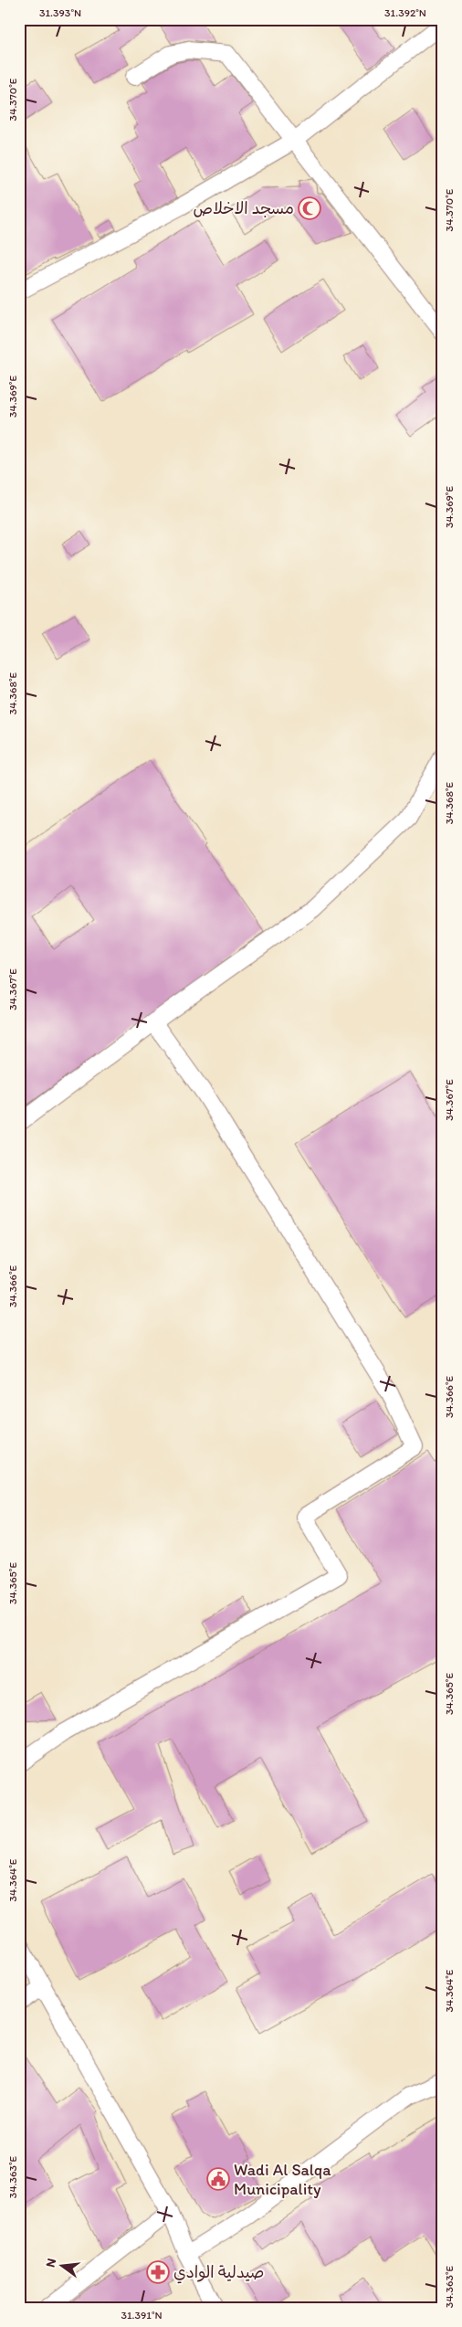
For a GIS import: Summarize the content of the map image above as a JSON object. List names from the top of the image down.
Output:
{
  "places": {
    "mosque": ["مسجد الاخلاص"],
    "public building": ["Wadi Al Salqa Municipality"],
    "pharmacy": ["صيدلية الوادي"]
  },
  "north": "left",
  "coordinates": [
    "31.393°N",
    "31.392°N",
    "34.370°E",
    "34.369°E",
    "34.368°E",
    "34.367°E",
    "34.366°E",
    "34.365°E",
    "34.364°E",
    "34.363°E",
    "31.391°N"
  ]
}
